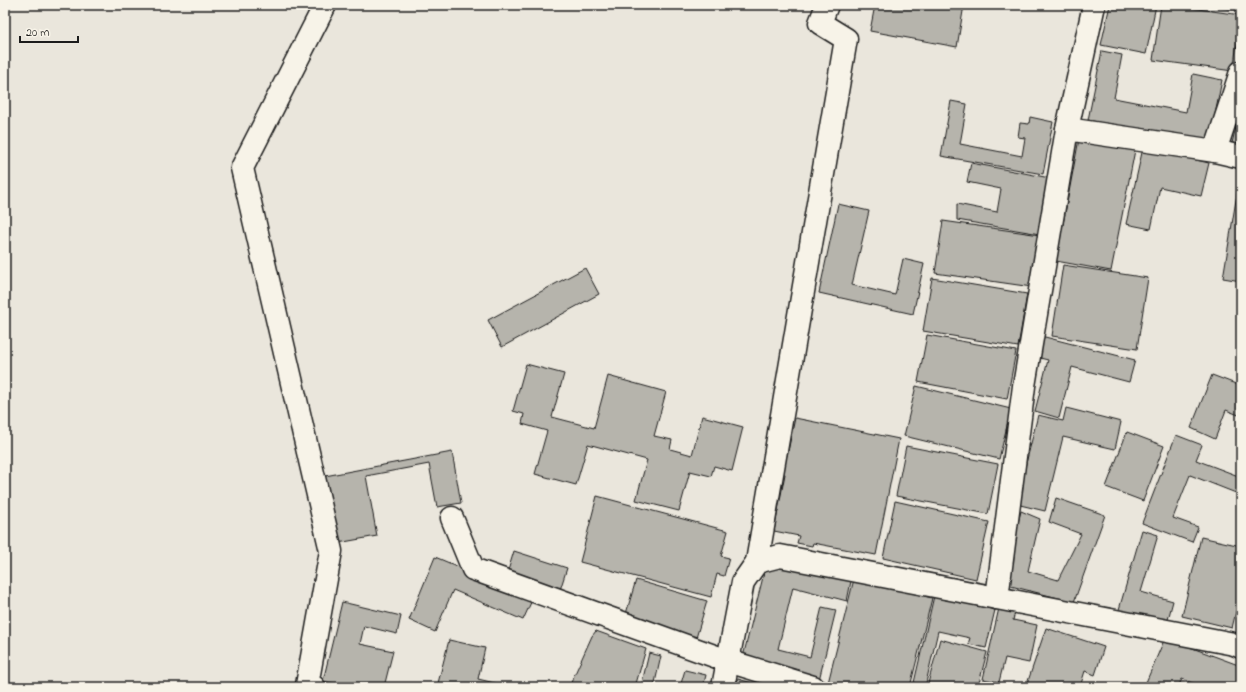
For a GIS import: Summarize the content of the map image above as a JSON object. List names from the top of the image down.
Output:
{
  "scale_bar": "20 m"
}
